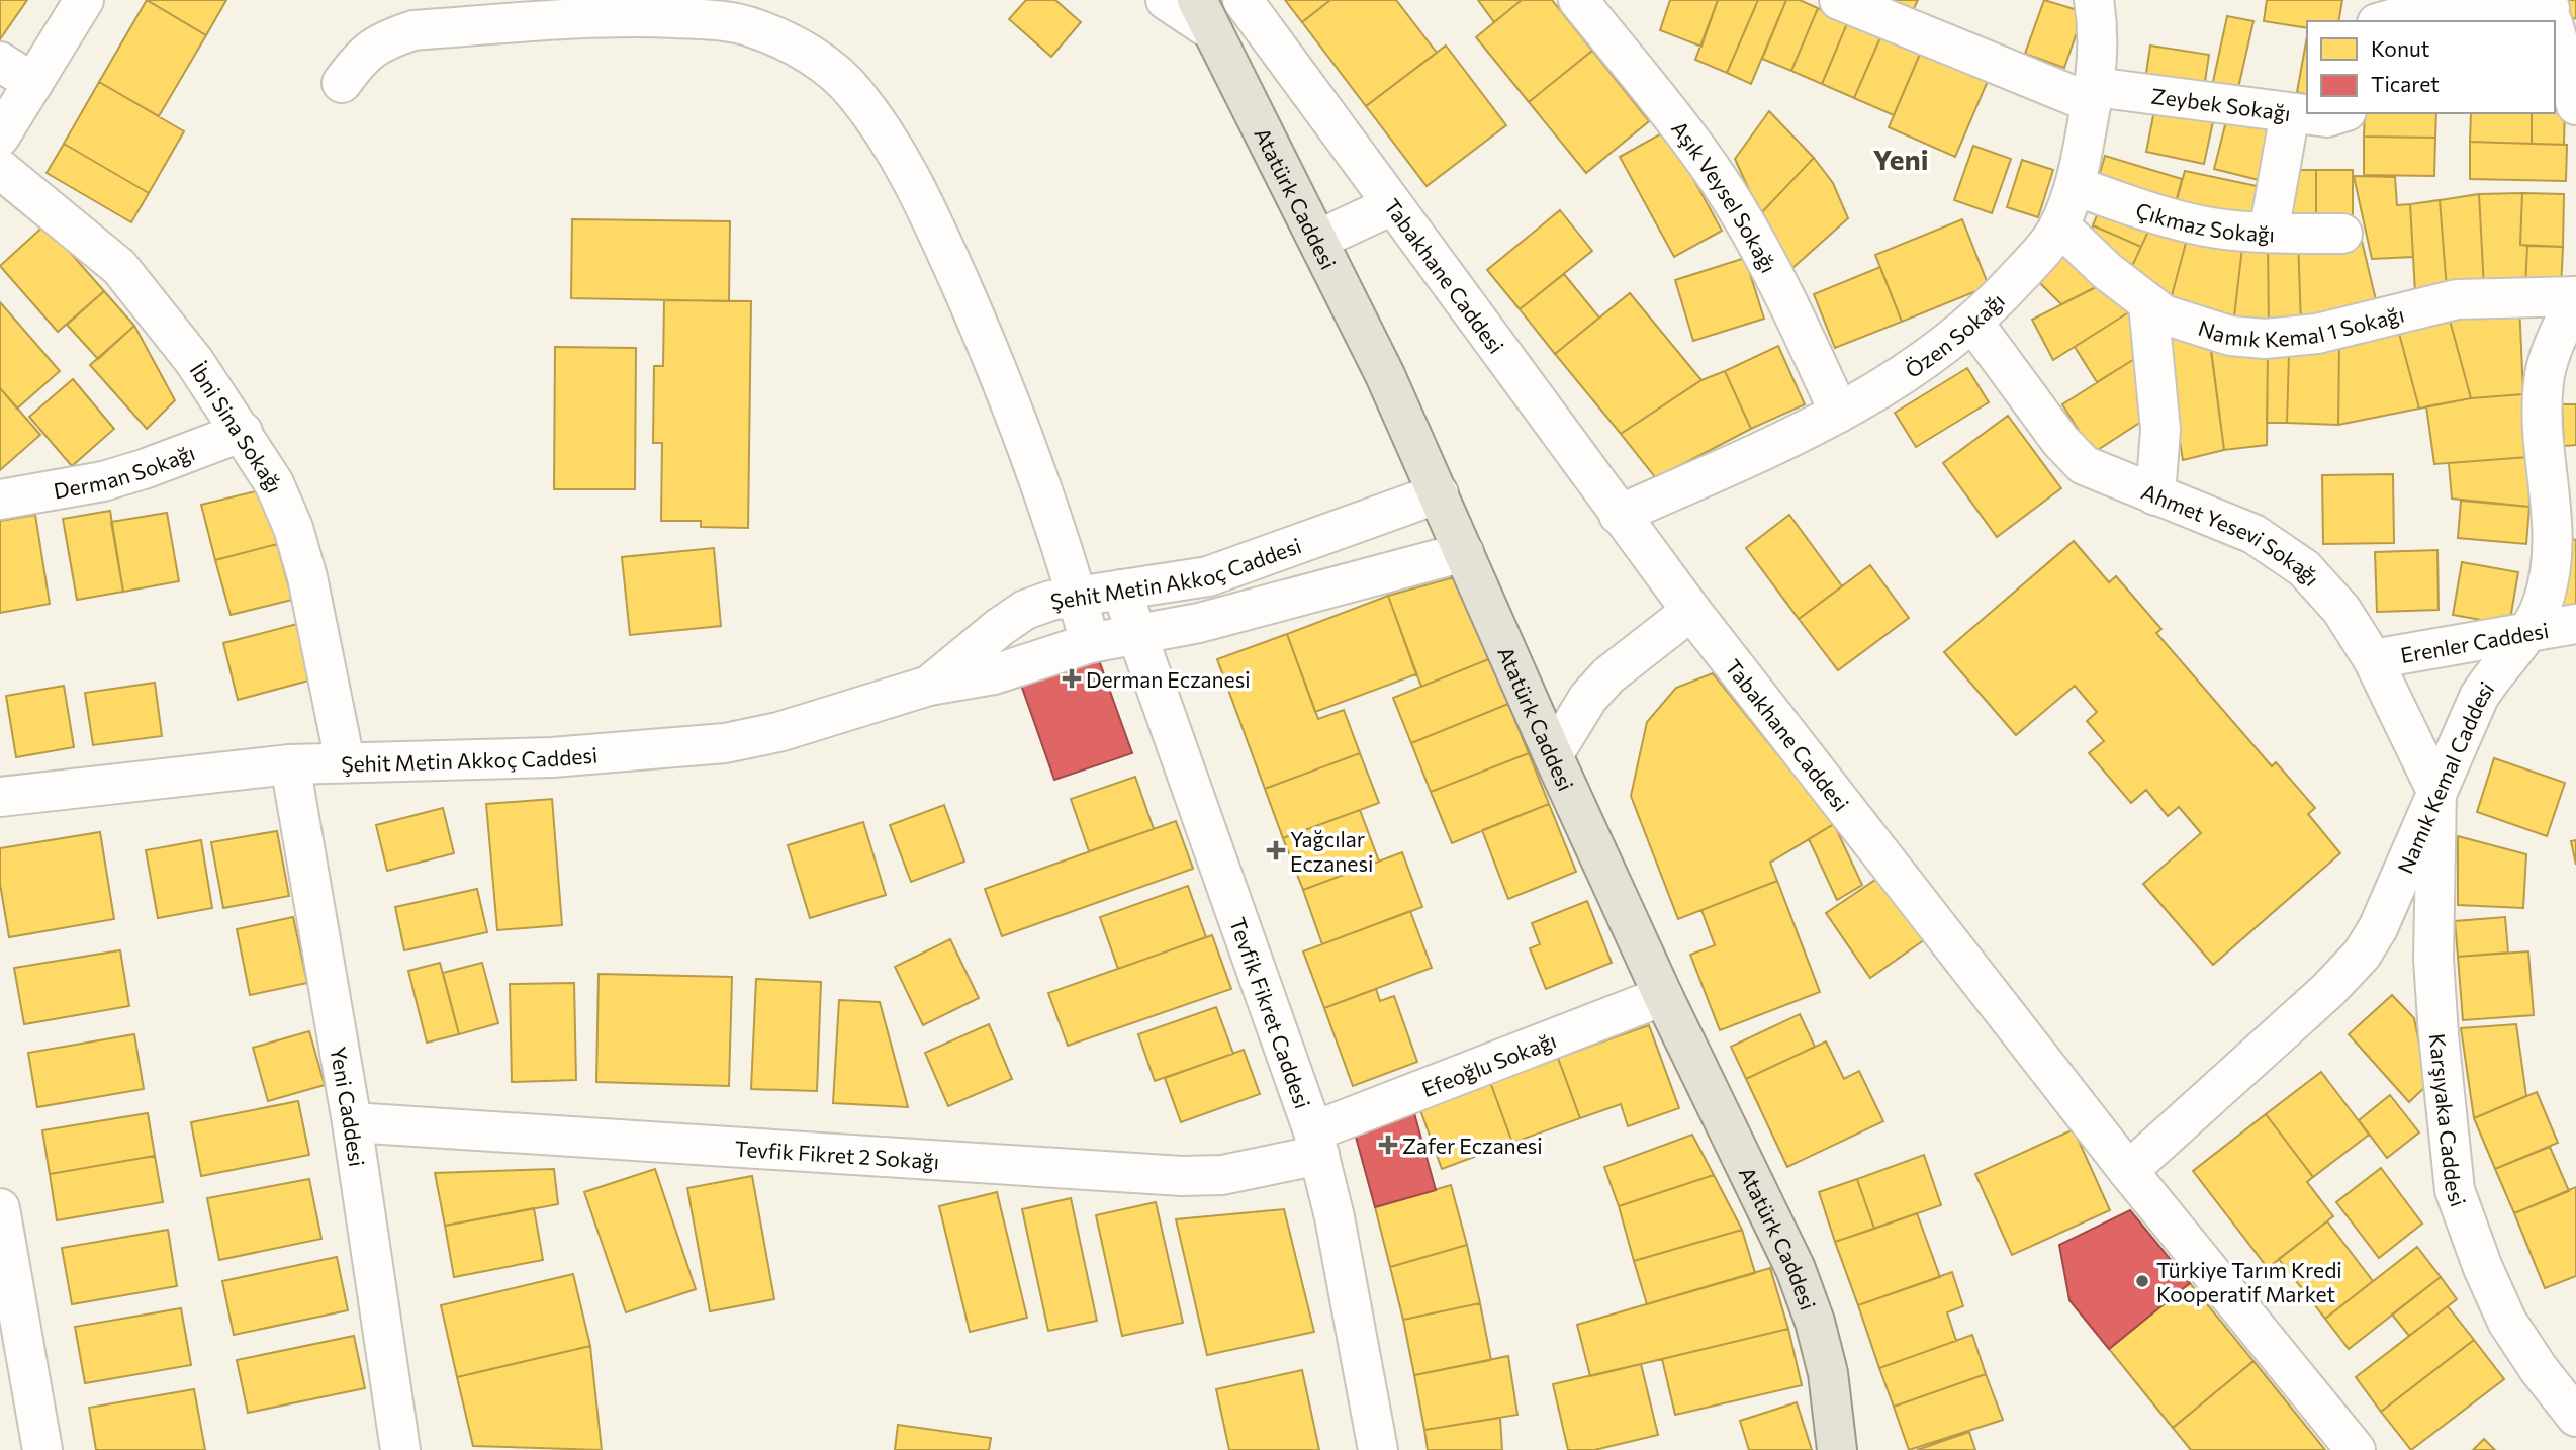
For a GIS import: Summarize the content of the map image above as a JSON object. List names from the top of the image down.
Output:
{
  "streets": {
    "main road": ["Atatürk Caddesi"],
    "street": [
      "Zeybek Sokağı",
      "Aşık Veysel Sokağı",
      "Çıkmaz Sokağı",
      "Tabakhane Caddesi",
      "Namık Kemal 1 Sokağı",
      "Özen Sokağı",
      "İbni Sina Sokağı",
      "Derman Sokağı",
      "Ahmet Yesevi Sokağı",
      "Şehit Metin Akkoç Caddesi",
      "Erenler Caddesi",
      "Namık Kemal Caddesi",
      "Tevfik Fikret Caddesi",
      "Efeoğlu Sokağı",
      "Yeni Caddesi",
      "Karşıyaka Caddesi",
      "Tevfik Fikret 2 Sokağı"
    ]
  },
  "crossings": [
    ["Zeybek Sokağı", "Özen Sokağı"],
    ["Aşık Veysel Sokağı", "Özen Sokağı"],
    ["Atatürk Caddesi", "Şehit Metin Akkoç Caddesi"],
    ["Atatürk Caddesi", "Efeoğlu Sokağı"],
    ["Çıkmaz Sokağı", "Özen Sokağı"],
    ["Tabakhane Caddesi", "Özen Sokağı"],
    ["Tabakhane Caddesi", "Namık Kemal Caddesi"],
    ["Namık Kemal 1 Sokağı", "Özen Sokağı"],
    ["Namık Kemal 1 Sokağı", "Namık Kemal Caddesi"],
    ["Özen Sokağı", "Ahmet Yesevi Sokağı"],
    ["İbni Sina Sokağı", "Derman Sokağı"],
    ["İbni Sina Sokağı", "Şehit Metin Akkoç Caddesi"],
    ["Ahmet Yesevi Sokağı", "Erenler Caddesi"],
    ["Ahmet Yesevi Sokağı", "Namık Kemal Caddesi"],
    ["Ahmet Yesevi Sokağı", "Karşıyaka Caddesi"],
    ["Şehit Metin Akkoç Caddesi", "Tevfik Fikret Caddesi"],
    ["Şehit Metin Akkoç Caddesi", "Yeni Caddesi"],
    ["Erenler Caddesi", "Namık Kemal Caddesi"],
    ["Namık Kemal Caddesi", "Karşıyaka Caddesi"],
    ["Tevfik Fikret Caddesi", "Efeoğlu Sokağı"],
    ["Tevfik Fikret Caddesi", "Tevfik Fikret 2 Sokağı"],
    ["Efeoğlu Sokağı", "Tevfik Fikret 2 Sokağı"],
    ["Yeni Caddesi", "Tevfik Fikret 2 Sokağı"]
  ],
  "districts": ["Yeni"],
  "places": {
    "health": ["Derman Eczanesi", "Yağcılar Eczanesi", "Zafer Eczanesi"],
    "other": ["Türkiye Tarım Kredi Kooperatif Market"]
  },
  "legend": ["Konut", "Ticaret"]
}
